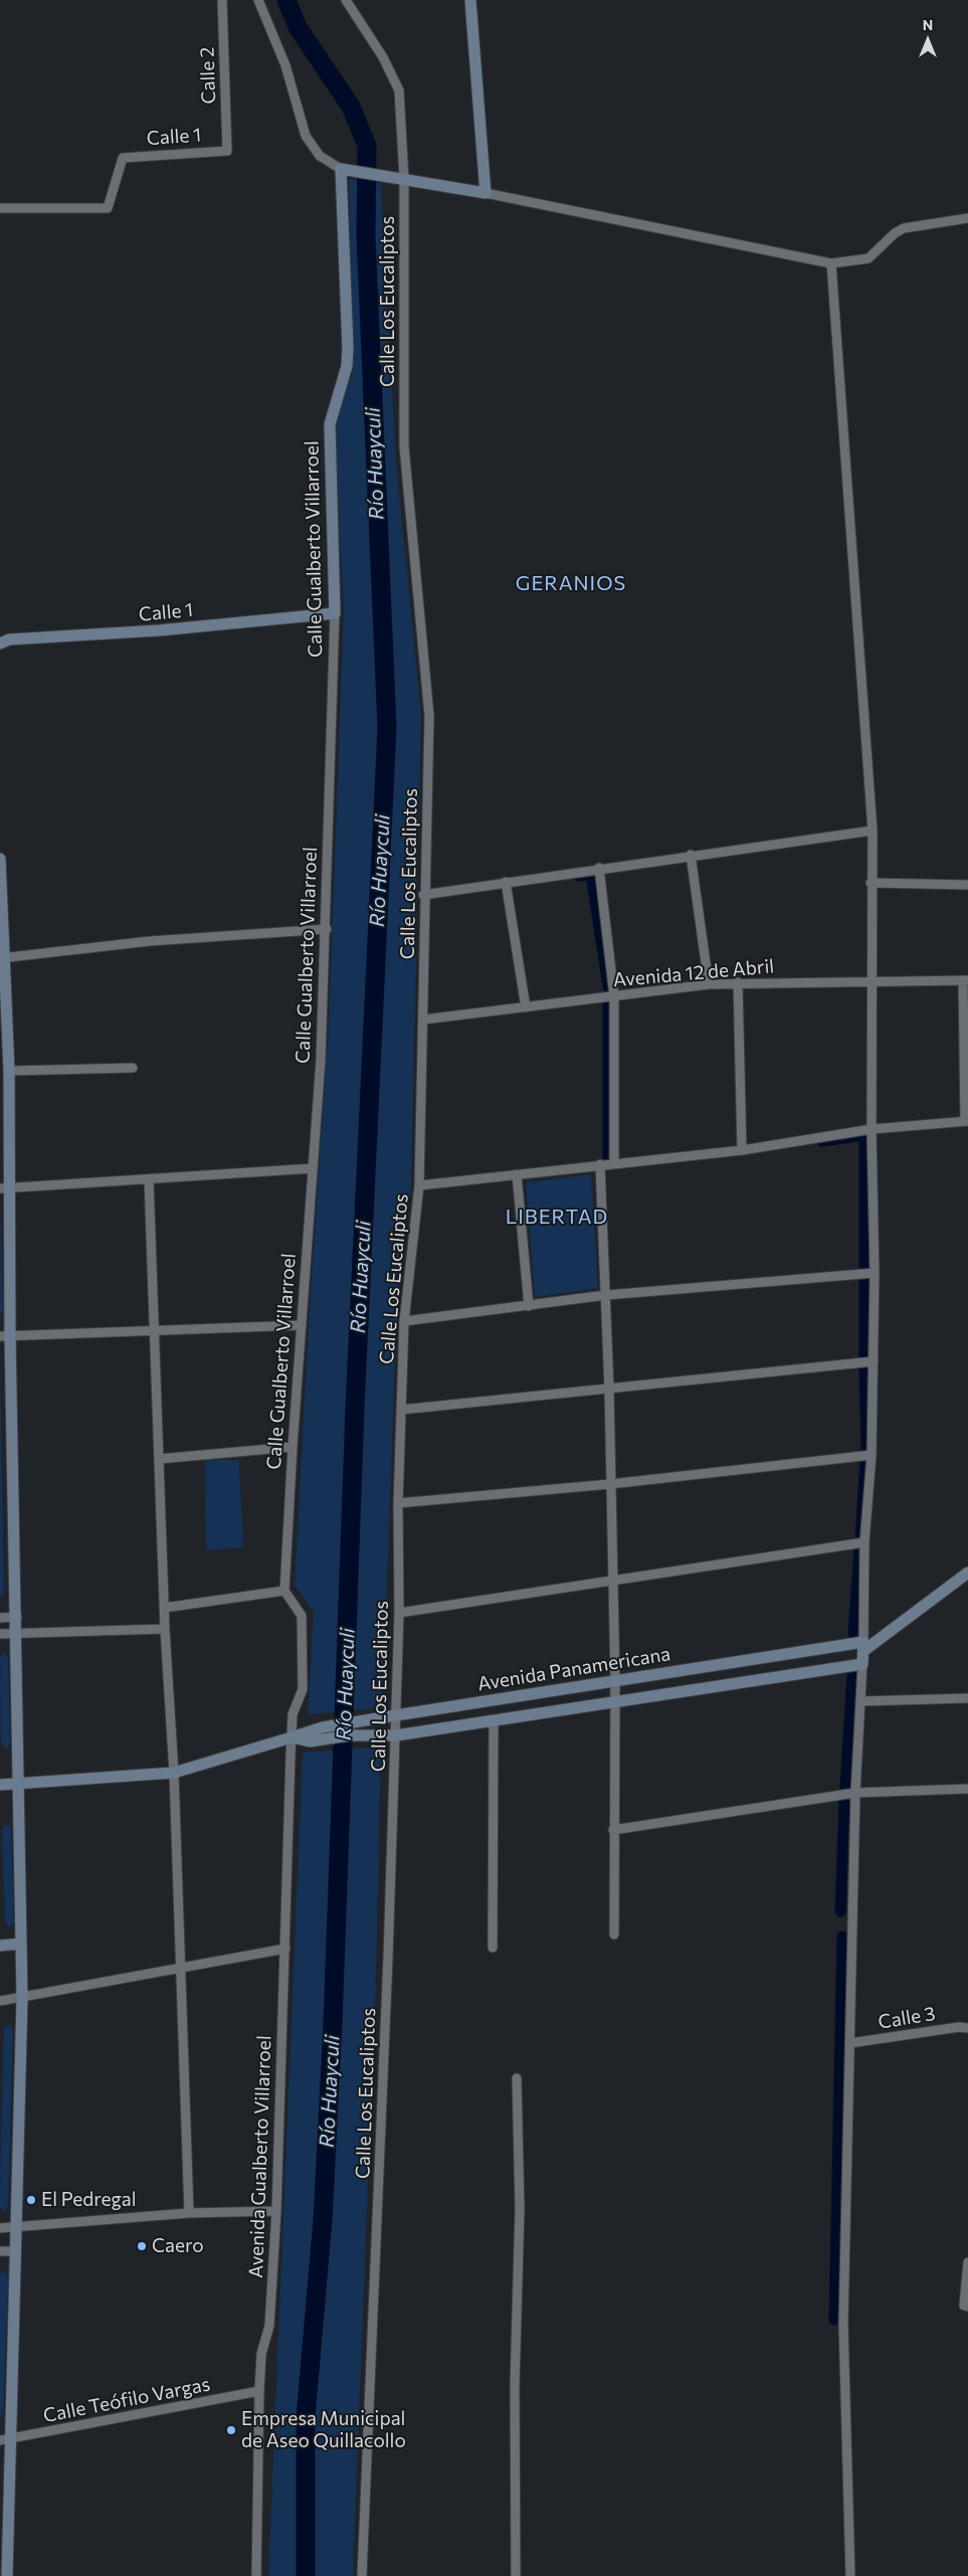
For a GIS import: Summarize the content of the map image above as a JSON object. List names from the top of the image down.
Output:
{
  "streets": {
    "main road": ["Calle 1", "Calle Gualberto Villarroel", "Avenida Panamericana"],
    "street": [
      "Calle 2",
      "Calle Los Eucaliptos",
      "Avenida 12 de Abril",
      "Calle 3",
      "Avenida Gualberto Villarroel",
      "Calle Teófilo Vargas"
    ]
  },
  "crossings": [
    ["Calle 2", "Calle 1"],
    ["Calle 1", "Calle Gualberto Villarroel"],
    ["Calle Los Eucaliptos", "Avenida 12 de Abril"],
    ["Calle Los Eucaliptos", "Avenida Panamericana"],
    ["Avenida Panamericana", "Avenida Gualberto Villarroel"],
    ["Avenida Gualberto Villarroel", "Calle Teófilo Vargas"]
  ],
  "districts": ["GERANIOS", "LIBERTAD"],
  "water": ["Río Huayculi"],
  "places": ["El Pedregal", "Caero", "Empresa Municipal de Aseo Quillacollo"],
  "north": "top"
}
